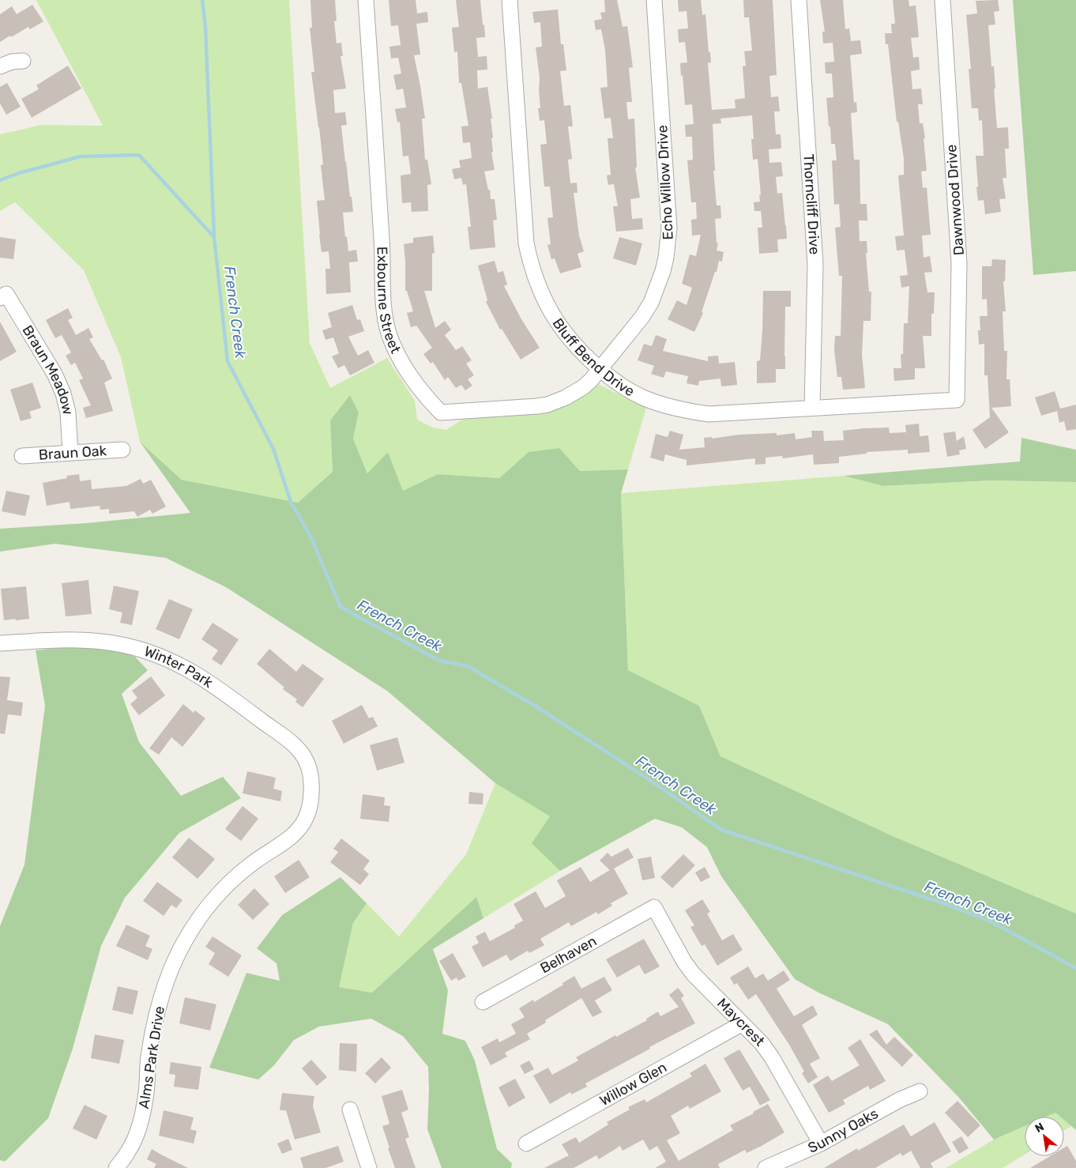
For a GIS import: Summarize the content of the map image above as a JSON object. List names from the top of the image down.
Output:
{
  "streets": {
    "street": [
      "Echo Willow Drive",
      "Dawnwood Drive",
      "Thorncliff Drive",
      "Exbourne Street",
      "Bluff Bend Drive",
      "Braun Meadow",
      "Braun Oak",
      "Winter Park",
      "Belhaven",
      "Maycrest",
      "Alms Park Drive",
      "Willow Glen",
      "Sunny Oaks"
    ]
  },
  "crossings": [
    ["Echo Willow Drive", "Exbourne Street"],
    ["Echo Willow Drive", "Bluff Bend Drive"],
    ["Dawnwood Drive", "Bluff Bend Drive"],
    ["Thorncliff Drive", "Bluff Bend Drive"],
    ["Exbourne Street", "Bluff Bend Drive"],
    ["Braun Meadow", "Braun Oak"],
    ["Winter Park", "Alms Park Drive"],
    ["Belhaven", "Maycrest"],
    ["Maycrest", "Willow Glen"],
    ["Maycrest", "Sunny Oaks"]
  ],
  "water": ["French Creek"],
  "north": "top left"
}
